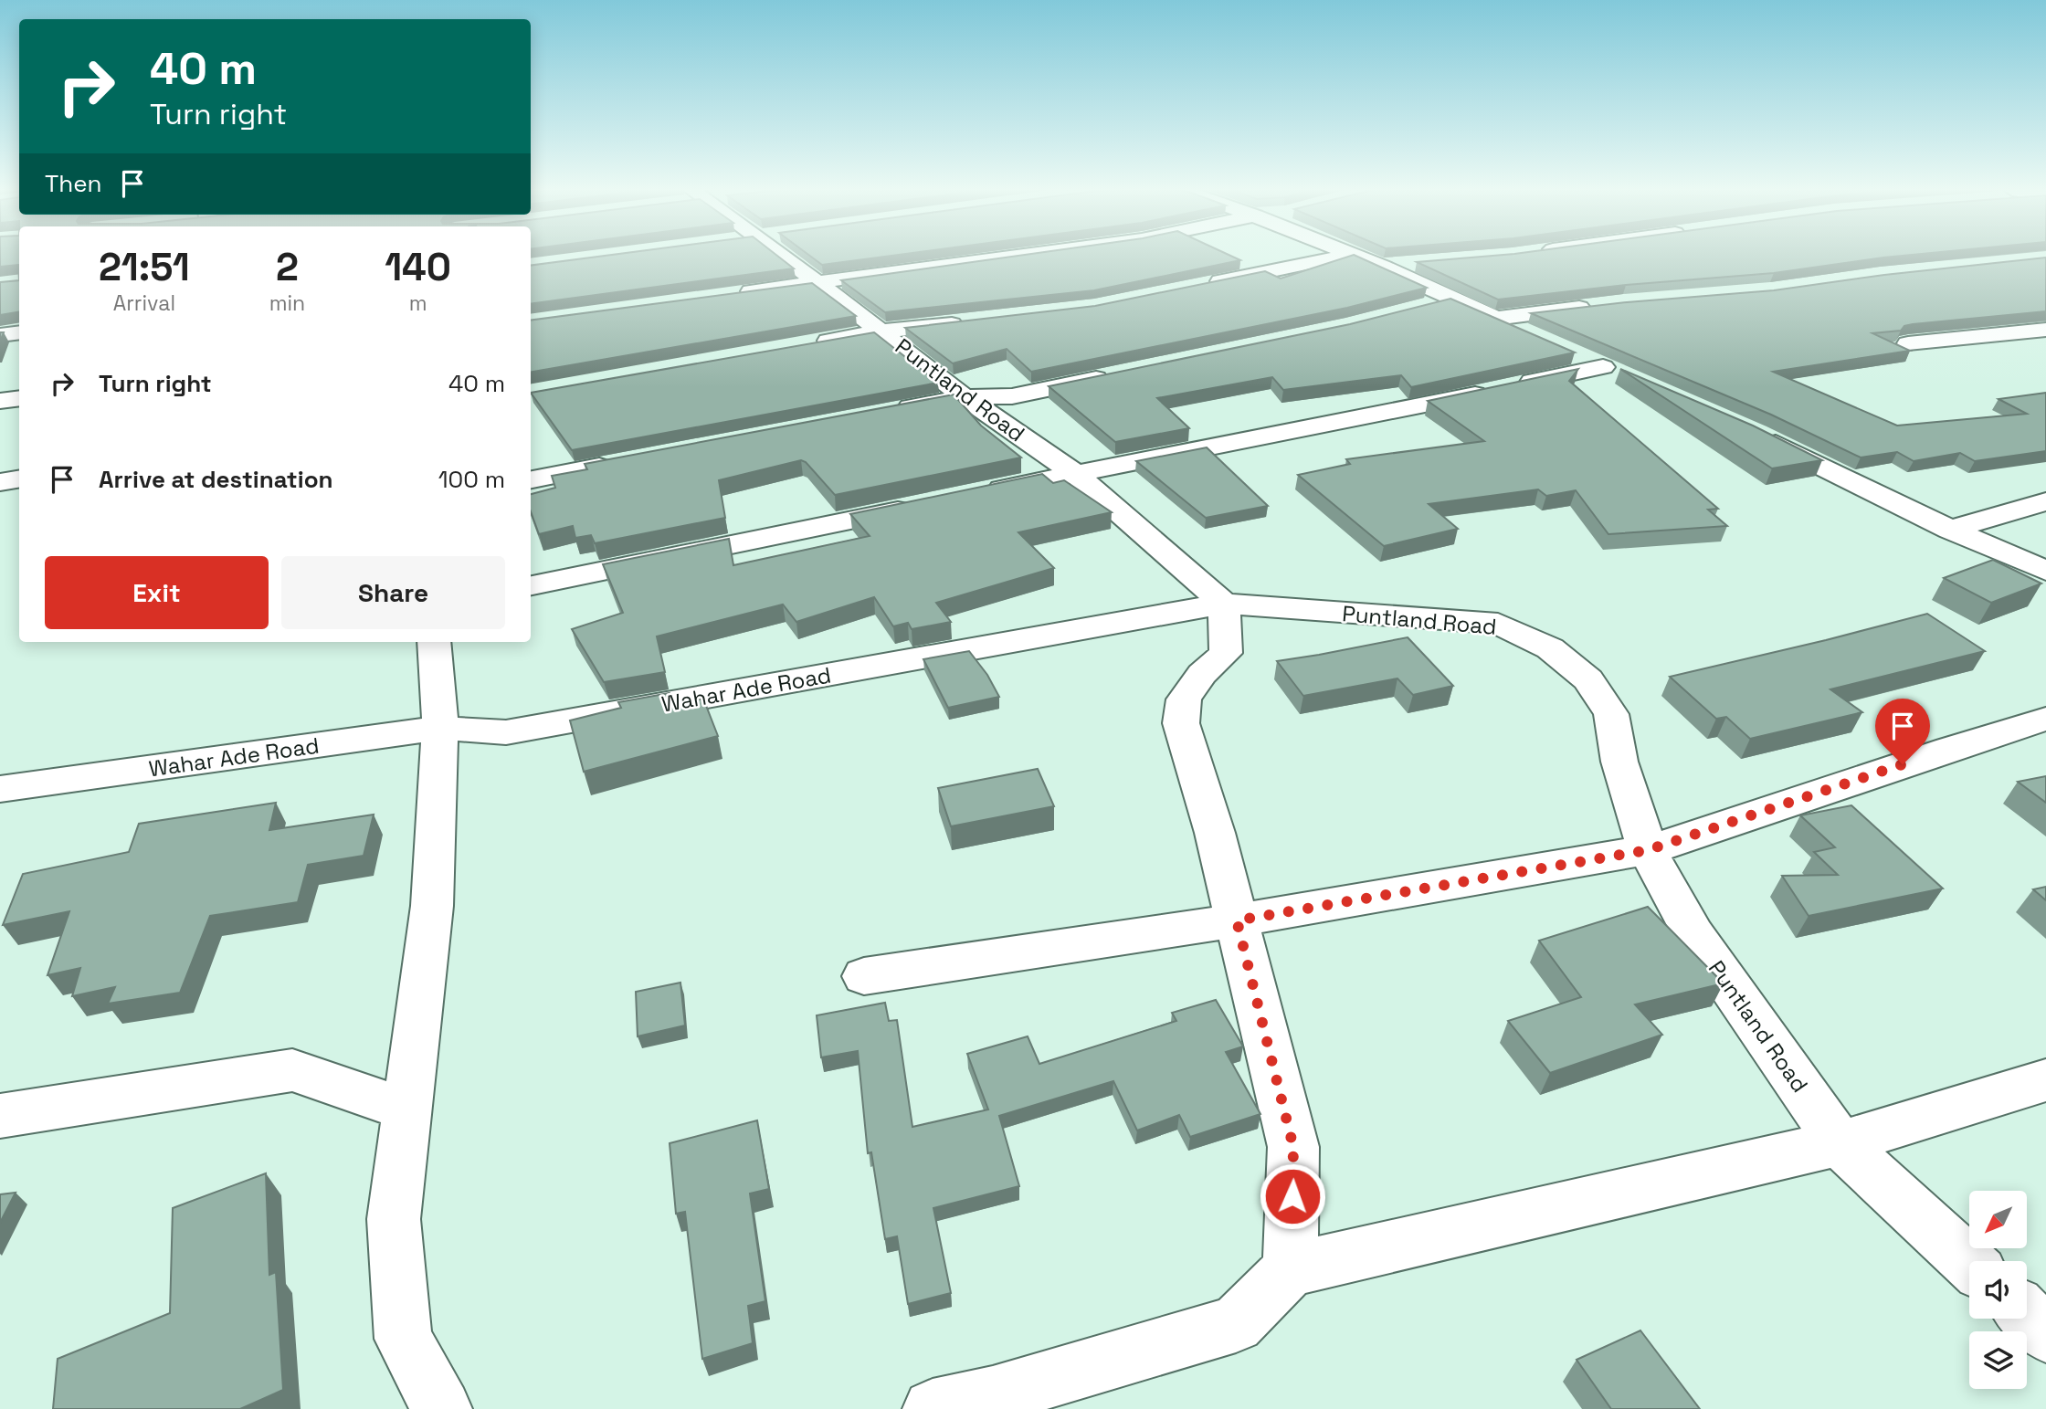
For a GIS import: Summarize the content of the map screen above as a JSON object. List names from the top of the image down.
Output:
{
  "streets": {
    "street": ["Puntland Road", "Wahar Ade Road"]
  },
  "crossings": [
    ["Puntland Road", "Wahar Ade Road"]
  ],
  "north": "bottom left",
  "page": {
    "turn": ["40 m", "Turn right"],
    "then": "Then",
    "eta": [
      "21:51",
      "Arrival",
      "2",
      "min",
      "140",
      "m"
    ],
    "list": [
      {
        "name": "Turn right",
        "value": "40 m"
      },
      {
        "name": "Arrive at destination",
        "value": "100 m"
      }
    ],
    "buttons": ["Exit", "Share"]
  }
}
